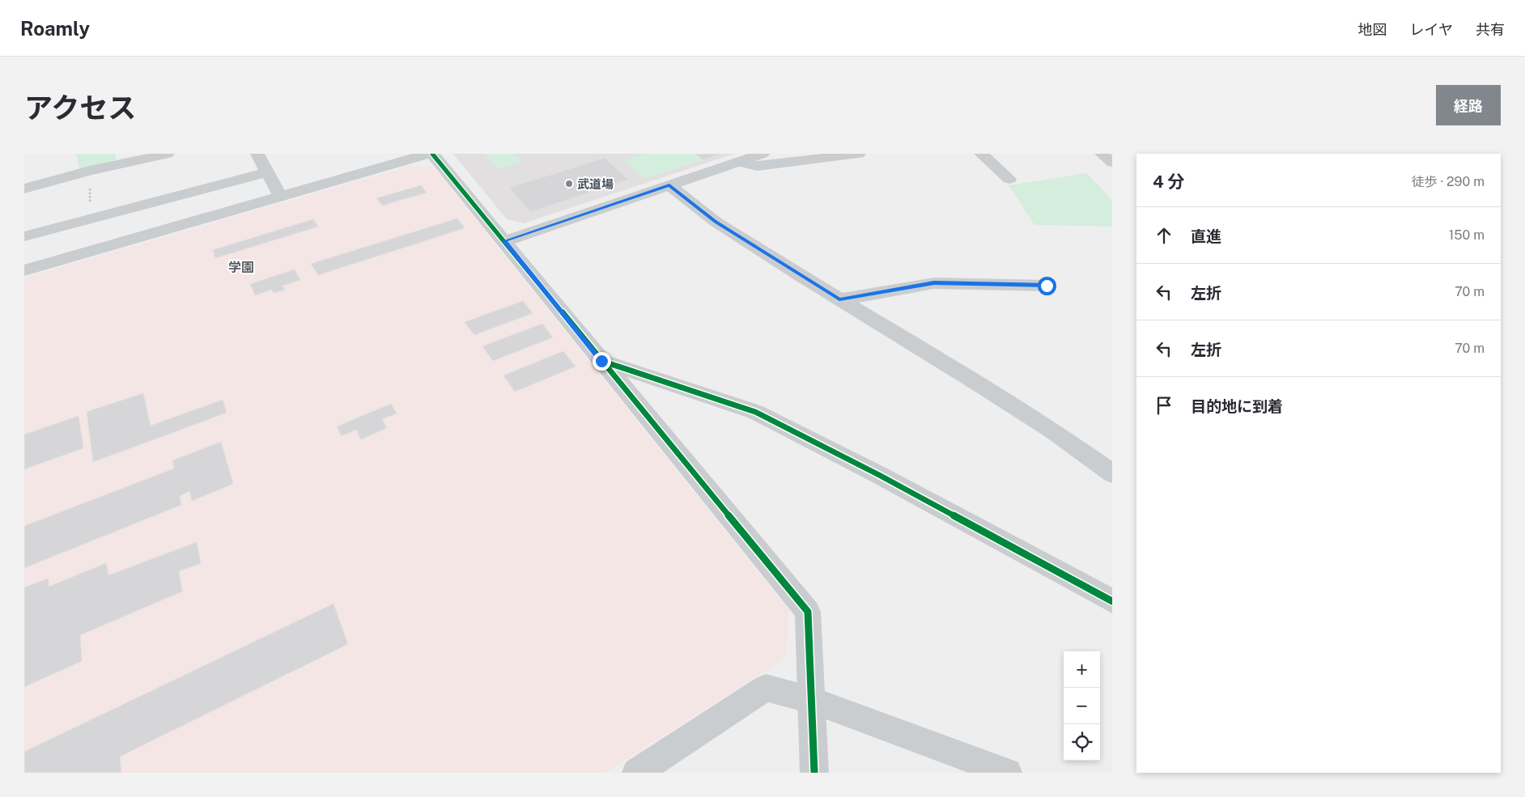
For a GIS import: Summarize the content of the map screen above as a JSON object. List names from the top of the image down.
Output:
{
  "districts": ["学園"],
  "places": ["武道場"],
  "page": {
    "header": "Roamly",
    "nav": ["地図", "レイヤ", "共有"],
    "title": "アクセス",
    "buttons": "経路",
    "heading": ["4 分", "徒歩 · 290 m"],
    "list": [
      ["直進", "150 m"],
      ["左折", "70 m"],
      ["左折", "70 m"],
      "目的地に到着"
    ],
    "map_buttons": ["+", "−"]
  }
}
